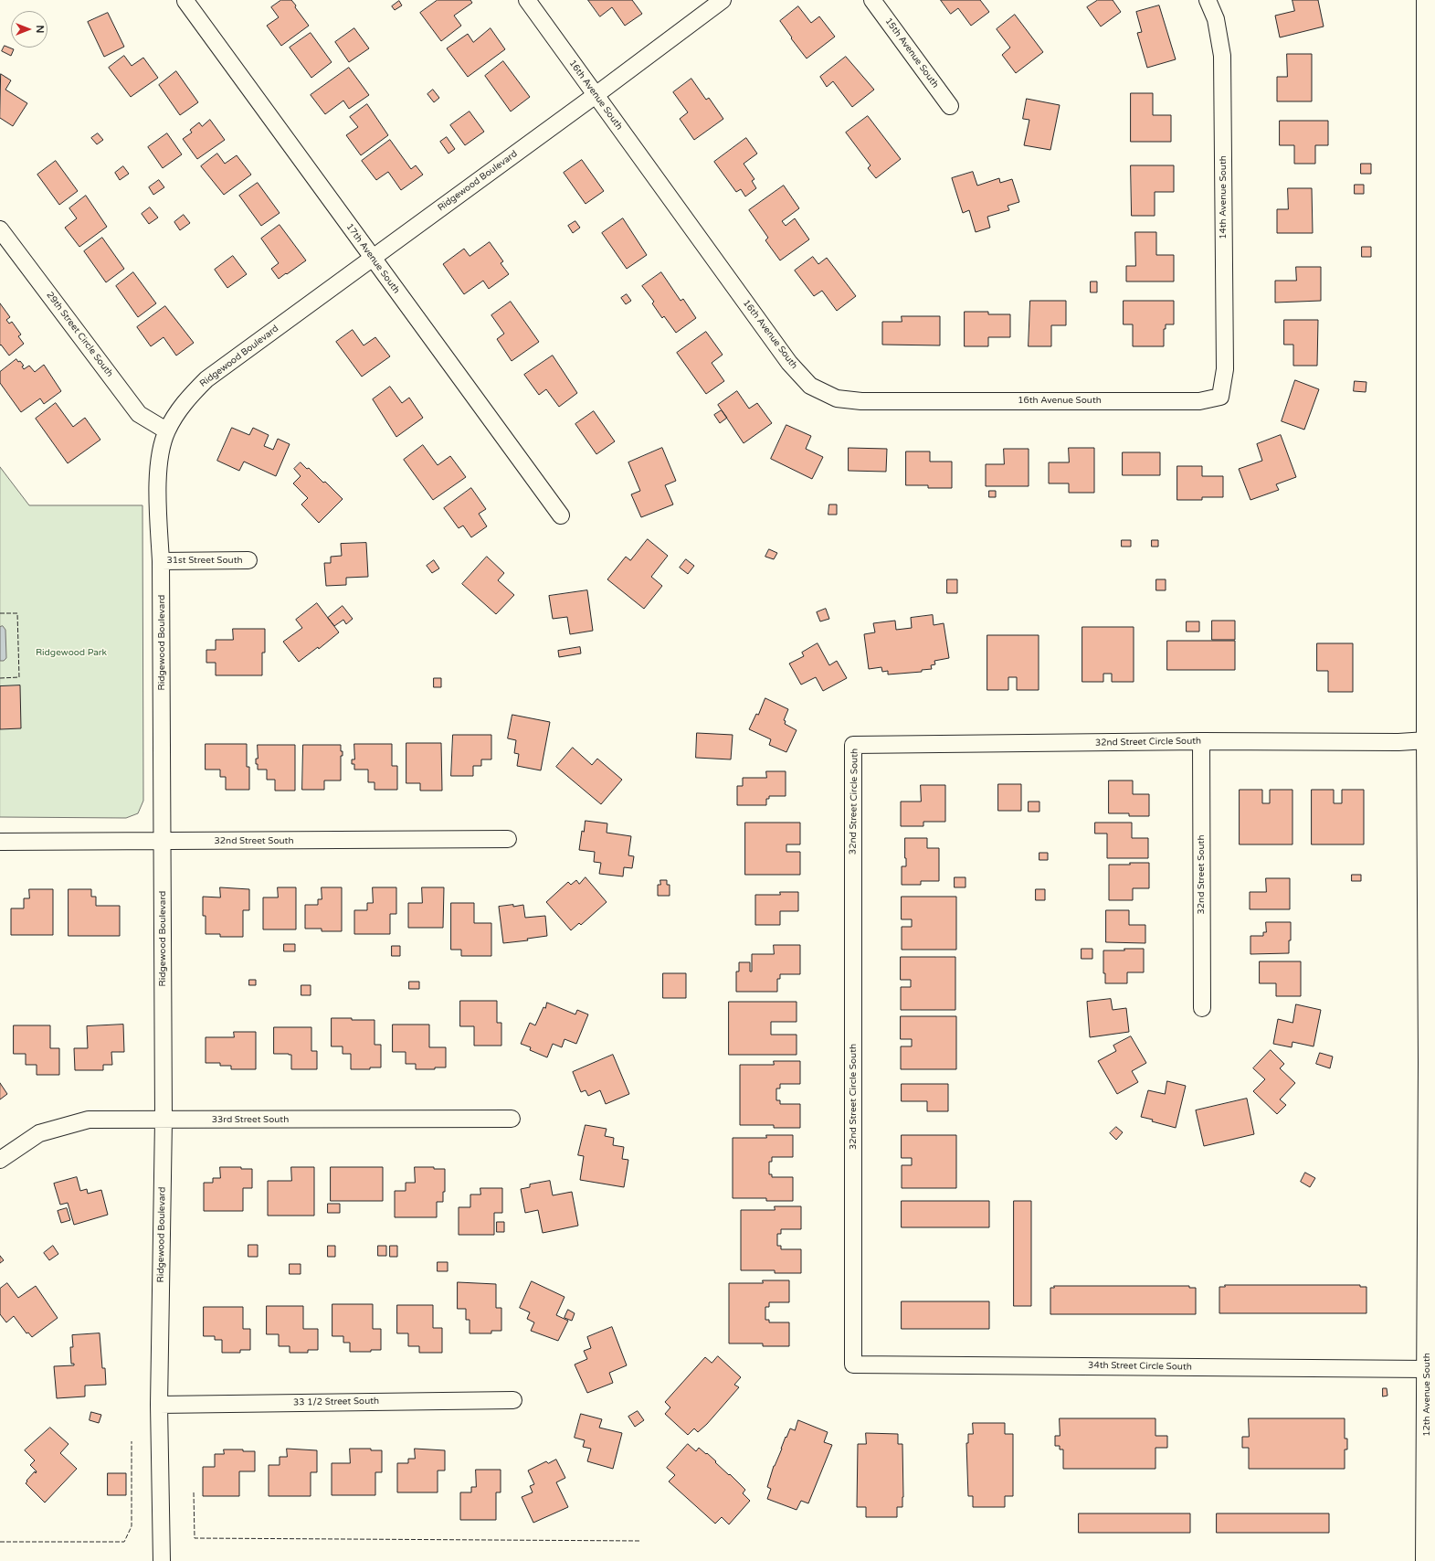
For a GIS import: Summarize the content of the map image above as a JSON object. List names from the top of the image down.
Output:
{
  "streets": {
    "street": [
      "15th Avenue South",
      "16th Avenue South",
      "Ridgewood Boulevard",
      "14th Avenue South",
      "17th Avenue South",
      "29th Street Circle South",
      "31st Street South",
      "32nd Street Circle South",
      "32nd Street South",
      "33rd Street South",
      "34th Street Circle South",
      "12th Avenue South",
      "33 1/2 Street South"
    ]
  },
  "crossings": [
    ["16th Avenue South", "Ridgewood Boulevard"],
    ["16th Avenue South", "14th Avenue South"],
    ["Ridgewood Boulevard", "17th Avenue South"],
    ["Ridgewood Boulevard", "29th Street Circle South"],
    ["Ridgewood Boulevard", "31st Street South"],
    ["Ridgewood Boulevard", "32nd Street South"],
    ["Ridgewood Boulevard", "33rd Street South"],
    ["Ridgewood Boulevard", "33 1/2 Street South"],
    ["32nd Street Circle South", "32nd Street South"],
    ["32nd Street Circle South", "34th Street Circle South"],
    ["32nd Street Circle South", "12th Avenue South"],
    ["34th Street Circle South", "12th Avenue South"]
  ],
  "parks": ["Ridgewood Park"],
  "north": "right"
}
